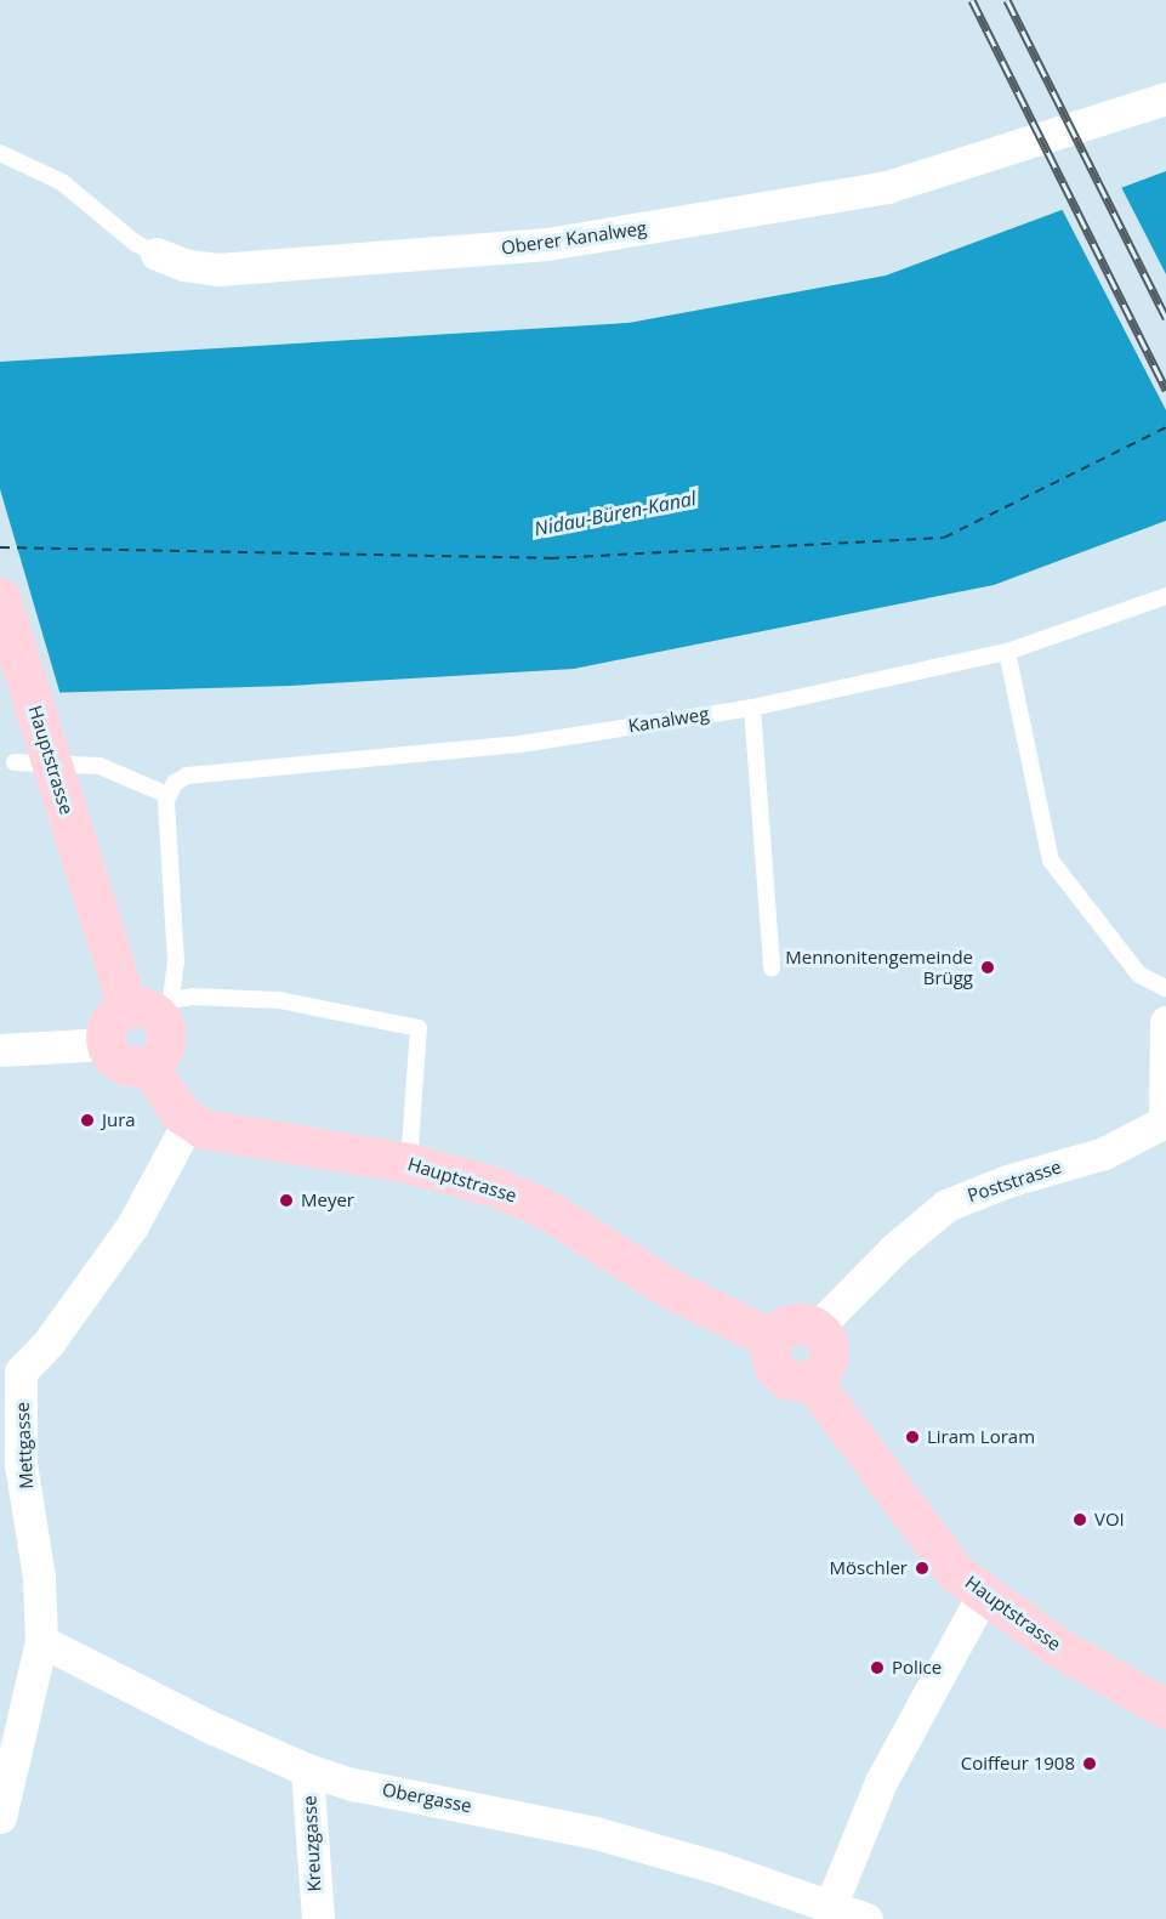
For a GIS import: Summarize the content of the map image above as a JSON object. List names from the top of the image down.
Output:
{
  "streets": {
    "main road": ["Hauptstrasse"],
    "street": [
      "Oberer Kanalweg",
      "Poststrasse",
      "Mettgasse",
      "Obergasse",
      "Kreuzgasse"
    ],
    "lane": ["Kanalweg"]
  },
  "crossings": [
    ["Hauptstrasse", "Poststrasse"],
    ["Hauptstrasse", "Mettgasse"],
    ["Mettgasse", "Obergasse"],
    ["Obergasse", "Kreuzgasse"]
  ],
  "water": ["Nidau-Büren-Kanal"],
  "places": [
    "Mennonitengemeinde Brügg",
    "Jura",
    "Meyer",
    "Liram Loram",
    "VOI",
    "Möschler",
    "Police",
    "Coiffeur 1908"
  ]
}
